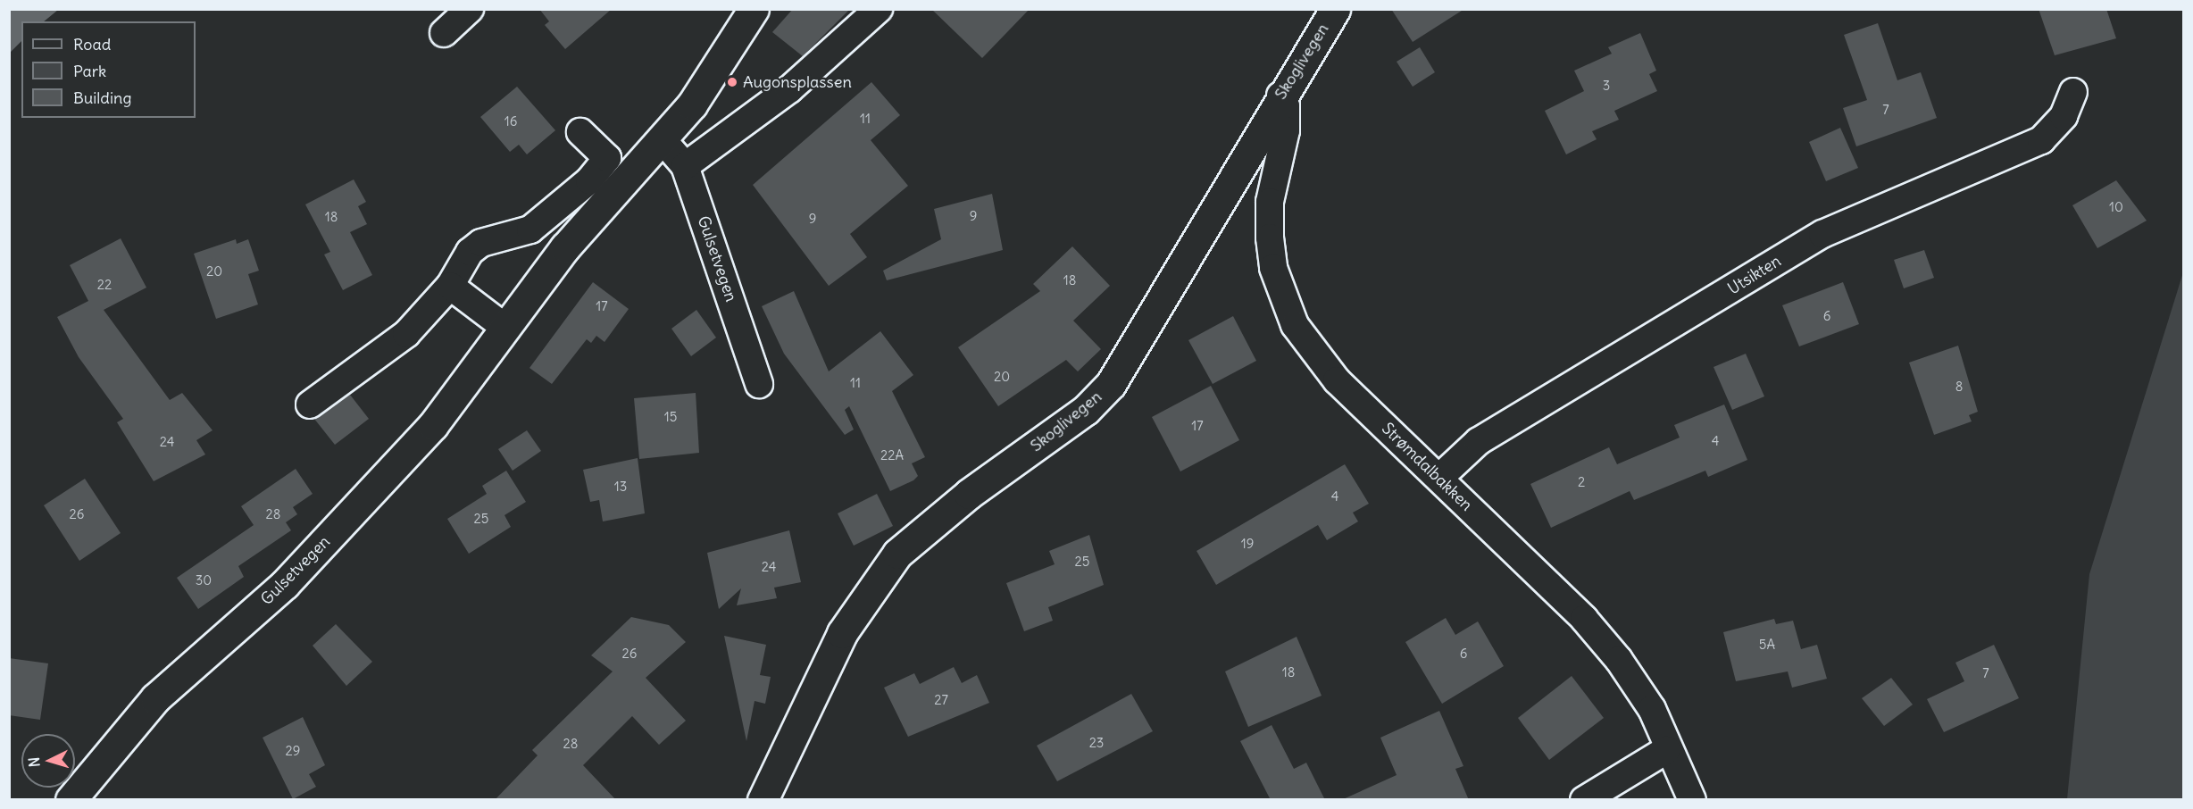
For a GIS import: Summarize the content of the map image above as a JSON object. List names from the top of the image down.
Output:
{
  "streets": {
    "main road": ["Skoglivegen", "Gulsetvegen"],
    "street": ["Utsikten", "Strømdalbakken"]
  },
  "crossings": [
    ["Skoglivegen", "Strømdalbakken"],
    ["Utsikten", "Strømdalbakken"]
  ],
  "places": ["Augonsplassen"],
  "house_numbers": [
    "3",
    "7",
    "11",
    "16",
    "10",
    "9",
    "18",
    "9",
    "20",
    "18",
    "22",
    "17",
    "6",
    "20",
    "11",
    "8",
    "15",
    "17",
    "4",
    "24",
    "22A",
    "2",
    "13",
    "4",
    "26",
    "28",
    "25",
    "19",
    "25",
    "24",
    "30",
    "5A",
    "26",
    "6",
    "18",
    "7",
    "27",
    "23",
    "28",
    "29"
  ],
  "legend": ["Road", "Park", "Building"],
  "north": "left"
}
